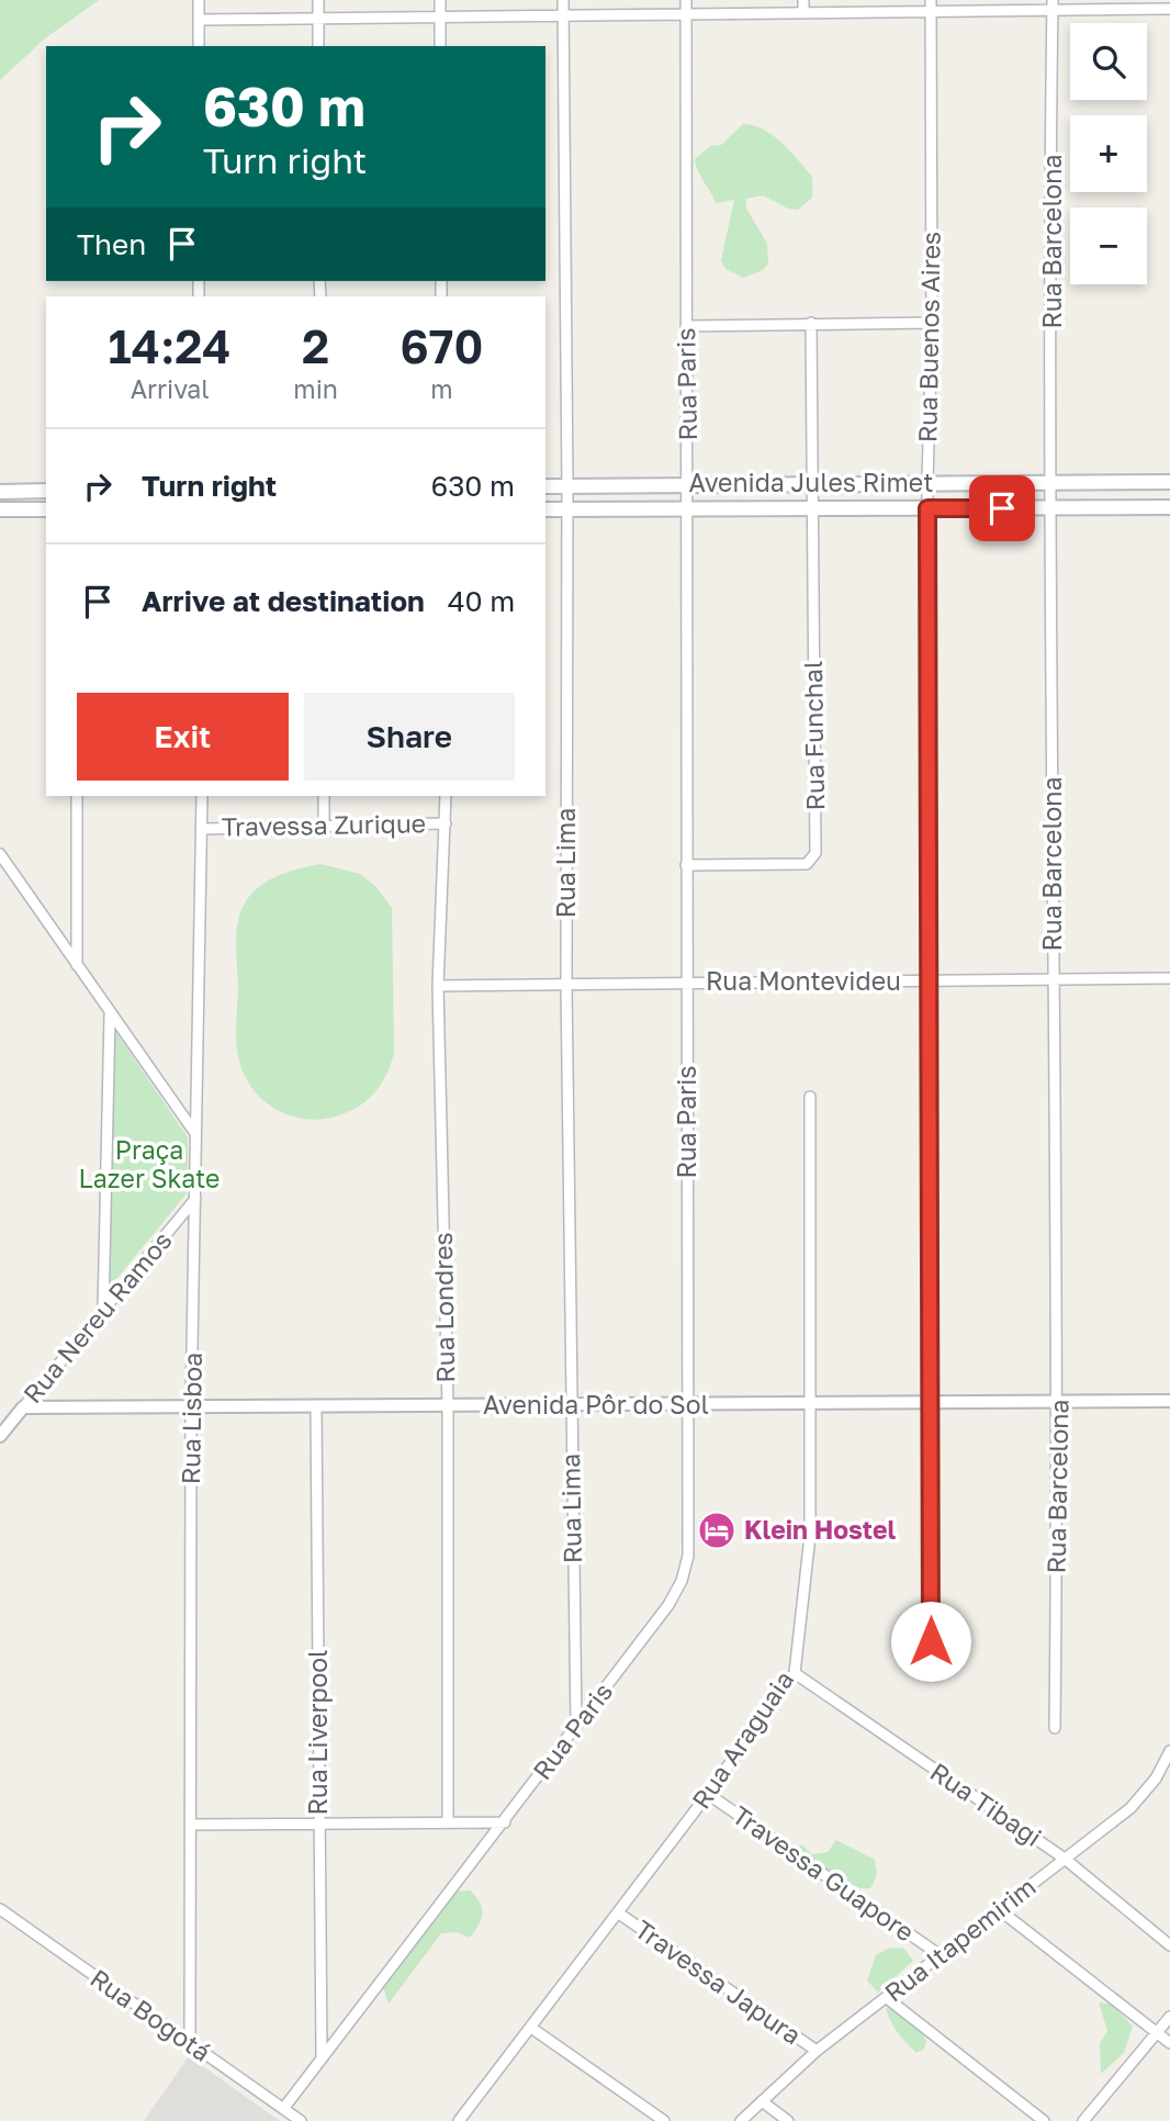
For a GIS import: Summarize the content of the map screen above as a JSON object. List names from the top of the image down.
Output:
{
  "streets": {
    "main road": ["Avenida Jules Rimet"],
    "street": [
      "Rua Barcelona",
      "Rua Buenos Aires",
      "Rua Paris",
      "Rua Funchal",
      "Travessa Zurique",
      "Rua Lima",
      "Rua Montevideu",
      "Rua Londres",
      "Rua Nereu Ramos",
      "Avenida Pôr do Sol",
      "Rua Lisboa",
      "Rua Liverpool",
      "Rua Araguaia",
      "Rua Tibagi",
      "Travessa Guapore",
      "Rua Itapemirim",
      "Travessa Japura",
      "Rua Bogotá"
    ]
  },
  "crossings": [
    ["Rua Barcelona", "Avenida Jules Rimet"],
    ["Rua Barcelona", "Rua Montevideu"],
    ["Rua Barcelona", "Avenida Pôr do Sol"],
    ["Rua Buenos Aires", "Avenida Jules Rimet"],
    ["Rua Buenos Aires", "Rua Montevideu"],
    ["Rua Buenos Aires", "Avenida Pôr do Sol"],
    ["Rua Paris", "Avenida Jules Rimet"],
    ["Rua Paris", "Rua Funchal"],
    ["Rua Paris", "Rua Lima"],
    ["Rua Paris", "Rua Montevideu"],
    ["Rua Paris", "Avenida Pôr do Sol"],
    ["Rua Paris", "Rua Liverpool"],
    ["Rua Paris", "Rua Bogotá"],
    ["Avenida Jules Rimet", "Rua Funchal"],
    ["Avenida Jules Rimet", "Rua Lima"],
    ["Travessa Zurique", "Rua Londres"],
    ["Travessa Zurique", "Rua Lisboa"],
    ["Rua Lima", "Rua Montevideu"],
    ["Rua Lima", "Avenida Pôr do Sol"],
    ["Rua Montevideu", "Rua Londres"],
    ["Rua Londres", "Avenida Pôr do Sol"],
    ["Rua Nereu Ramos", "Avenida Pôr do Sol"],
    ["Rua Nereu Ramos", "Rua Lisboa"],
    ["Avenida Pôr do Sol", "Rua Lisboa"],
    ["Avenida Pôr do Sol", "Rua Liverpool"],
    ["Avenida Pôr do Sol", "Rua Araguaia"],
    ["Rua Lisboa", "Rua Bogotá"],
    ["Rua Araguaia", "Rua Tibagi"],
    ["Rua Araguaia", "Travessa Guapore"],
    ["Rua Araguaia", "Travessa Japura"],
    ["Rua Tibagi", "Rua Itapemirim"],
    ["Travessa Guapore", "Rua Itapemirim"],
    ["Rua Itapemirim", "Travessa Japura"]
  ],
  "parks": ["Praça Lazer Skate"],
  "places": {
    "hotel": ["Klein Hostel"]
  },
  "page": {
    "map_buttons": ["+", "−"],
    "turn": ["630 m", "Turn right"],
    "then": "Then",
    "eta": [
      "14:24",
      "Arrival",
      "2",
      "min",
      "670",
      "m"
    ],
    "list": [
      {
        "name": "Turn right",
        "value": "630 m"
      },
      {
        "name": "Arrive at destination",
        "value": "40 m"
      }
    ],
    "buttons": ["Exit", "Share"]
  }
}
